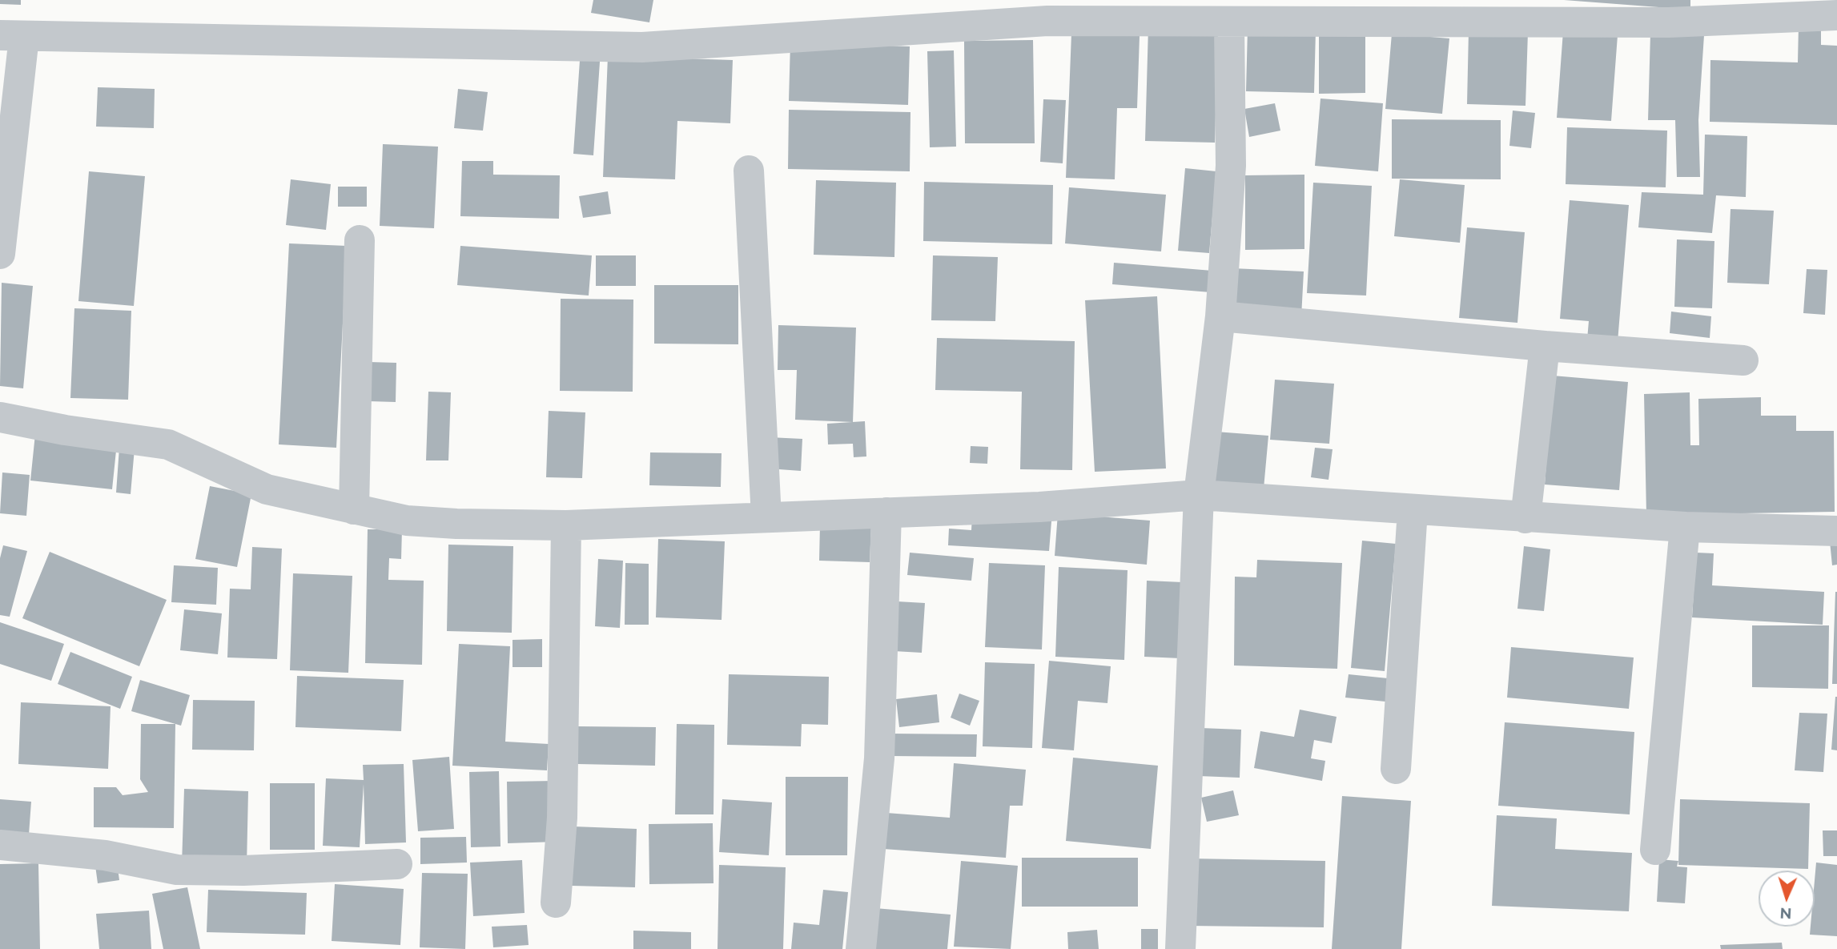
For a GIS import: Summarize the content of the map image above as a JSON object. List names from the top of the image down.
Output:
{
  "north": "bottom"
}
